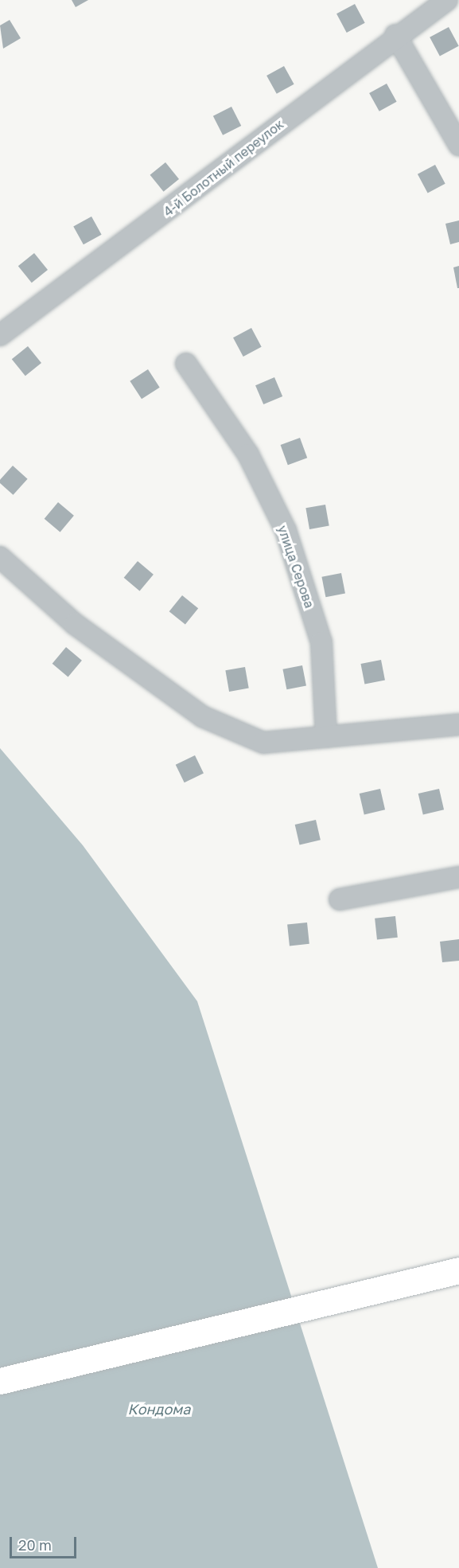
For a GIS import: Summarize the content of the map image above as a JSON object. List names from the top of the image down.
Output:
{
  "streets": {
    "street": ["4-й Болотный переулок", "улица Серова"]
  },
  "water": ["Кондома"],
  "scale_bar": "20 m"
}
